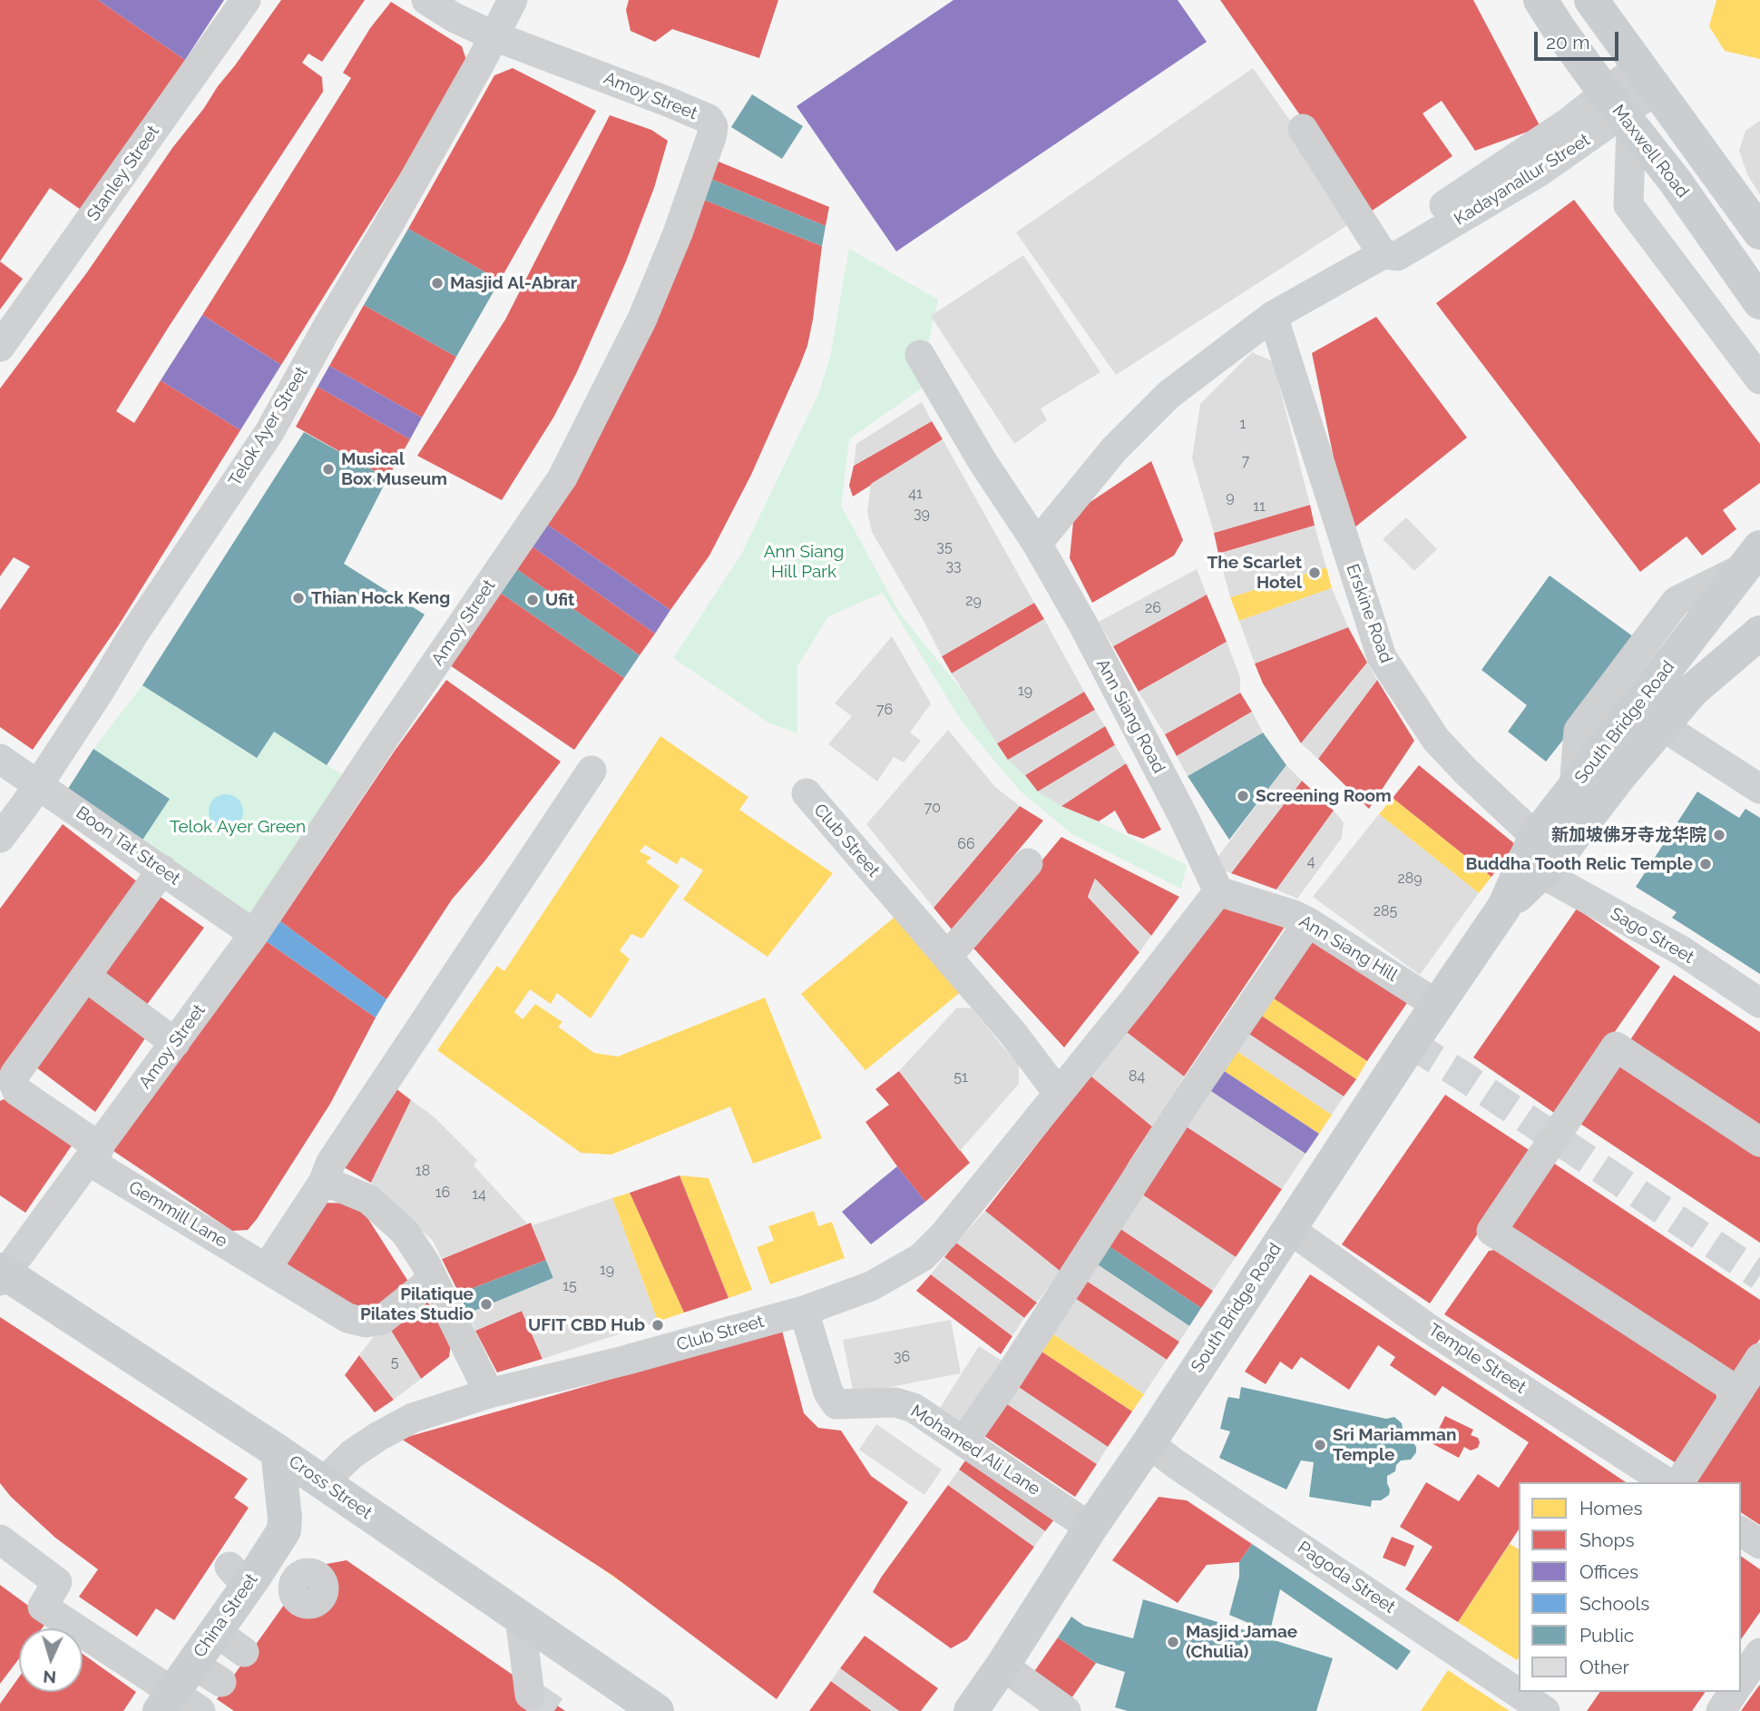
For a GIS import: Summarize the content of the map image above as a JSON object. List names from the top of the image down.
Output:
{
  "streets": {
    "main road": [
      "Maxwell Road",
      "South Bridge Road",
      "Cross Street",
      "China Street"
    ],
    "street": [
      "Amoy Street",
      "Stanley Street",
      "Kadayanallur Street",
      "Telok Ayer Street",
      "Erskine Road",
      "Ann Siang Road",
      "Club Street",
      "Boon Tat Street",
      "Sago Street",
      "Ann Siang Hill",
      "Gemmill Lane",
      "Temple Street",
      "Mohamed Ali Lane",
      "Pagoda Street"
    ]
  },
  "crossings": [
    ["Amoy Street", "Telok Ayer Street"],
    ["Amoy Street", "Boon Tat Street"],
    ["Amoy Street", "Gemmill Lane"],
    ["Amoy Street", "Cross Street"],
    ["Maxwell Road", "Kadayanallur Street"],
    ["Kadayanallur Street", "Erskine Road"],
    ["Telok Ayer Street", "Boon Tat Street"],
    ["Erskine Road", "South Bridge Road"],
    ["Erskine Road", "Sago Street"],
    ["Ann Siang Road", "Club Street"],
    ["Ann Siang Road", "Ann Siang Hill"],
    ["South Bridge Road", "Sago Street"],
    ["South Bridge Road", "Ann Siang Hill"],
    ["South Bridge Road", "Temple Street"],
    ["South Bridge Road", "Mohamed Ali Lane"],
    ["South Bridge Road", "Pagoda Street"],
    ["Club Street", "Ann Siang Hill"],
    ["Club Street", "Mohamed Ali Lane"],
    ["Club Street", "Cross Street"],
    ["Cross Street", "China Street"]
  ],
  "parks": ["Ann Siang Hill Park", "Telok Ayer Green"],
  "places": [
    "Masjid Al-Abrar",
    "Musical Box Museum",
    "The Scarlet Hotel",
    "Thian Hock Keng",
    "Ufit",
    "Screening Room",
    "新加坡佛牙寺龙华院",
    "Buddha Tooth Relic Temple",
    "Pilatique Pilates Studio",
    "UFIT CBD Hub",
    "Sri Mariamman Temple",
    "Masjid Jamae (Chulia)"
  ],
  "house_numbers": [
    "1",
    "7",
    "41",
    "9",
    "11",
    "39",
    "35",
    "33",
    "29",
    "26",
    "19",
    "76",
    "70",
    "66",
    "4",
    "289",
    "285",
    "84",
    "51",
    "18",
    "16",
    "14",
    "19",
    "15",
    "36",
    "5"
  ],
  "legend": [
    "Homes",
    "Shops",
    "Offices",
    "Schools",
    "Public",
    "Other"
  ],
  "scale_bar": "20 m",
  "north": "bottom"
}
